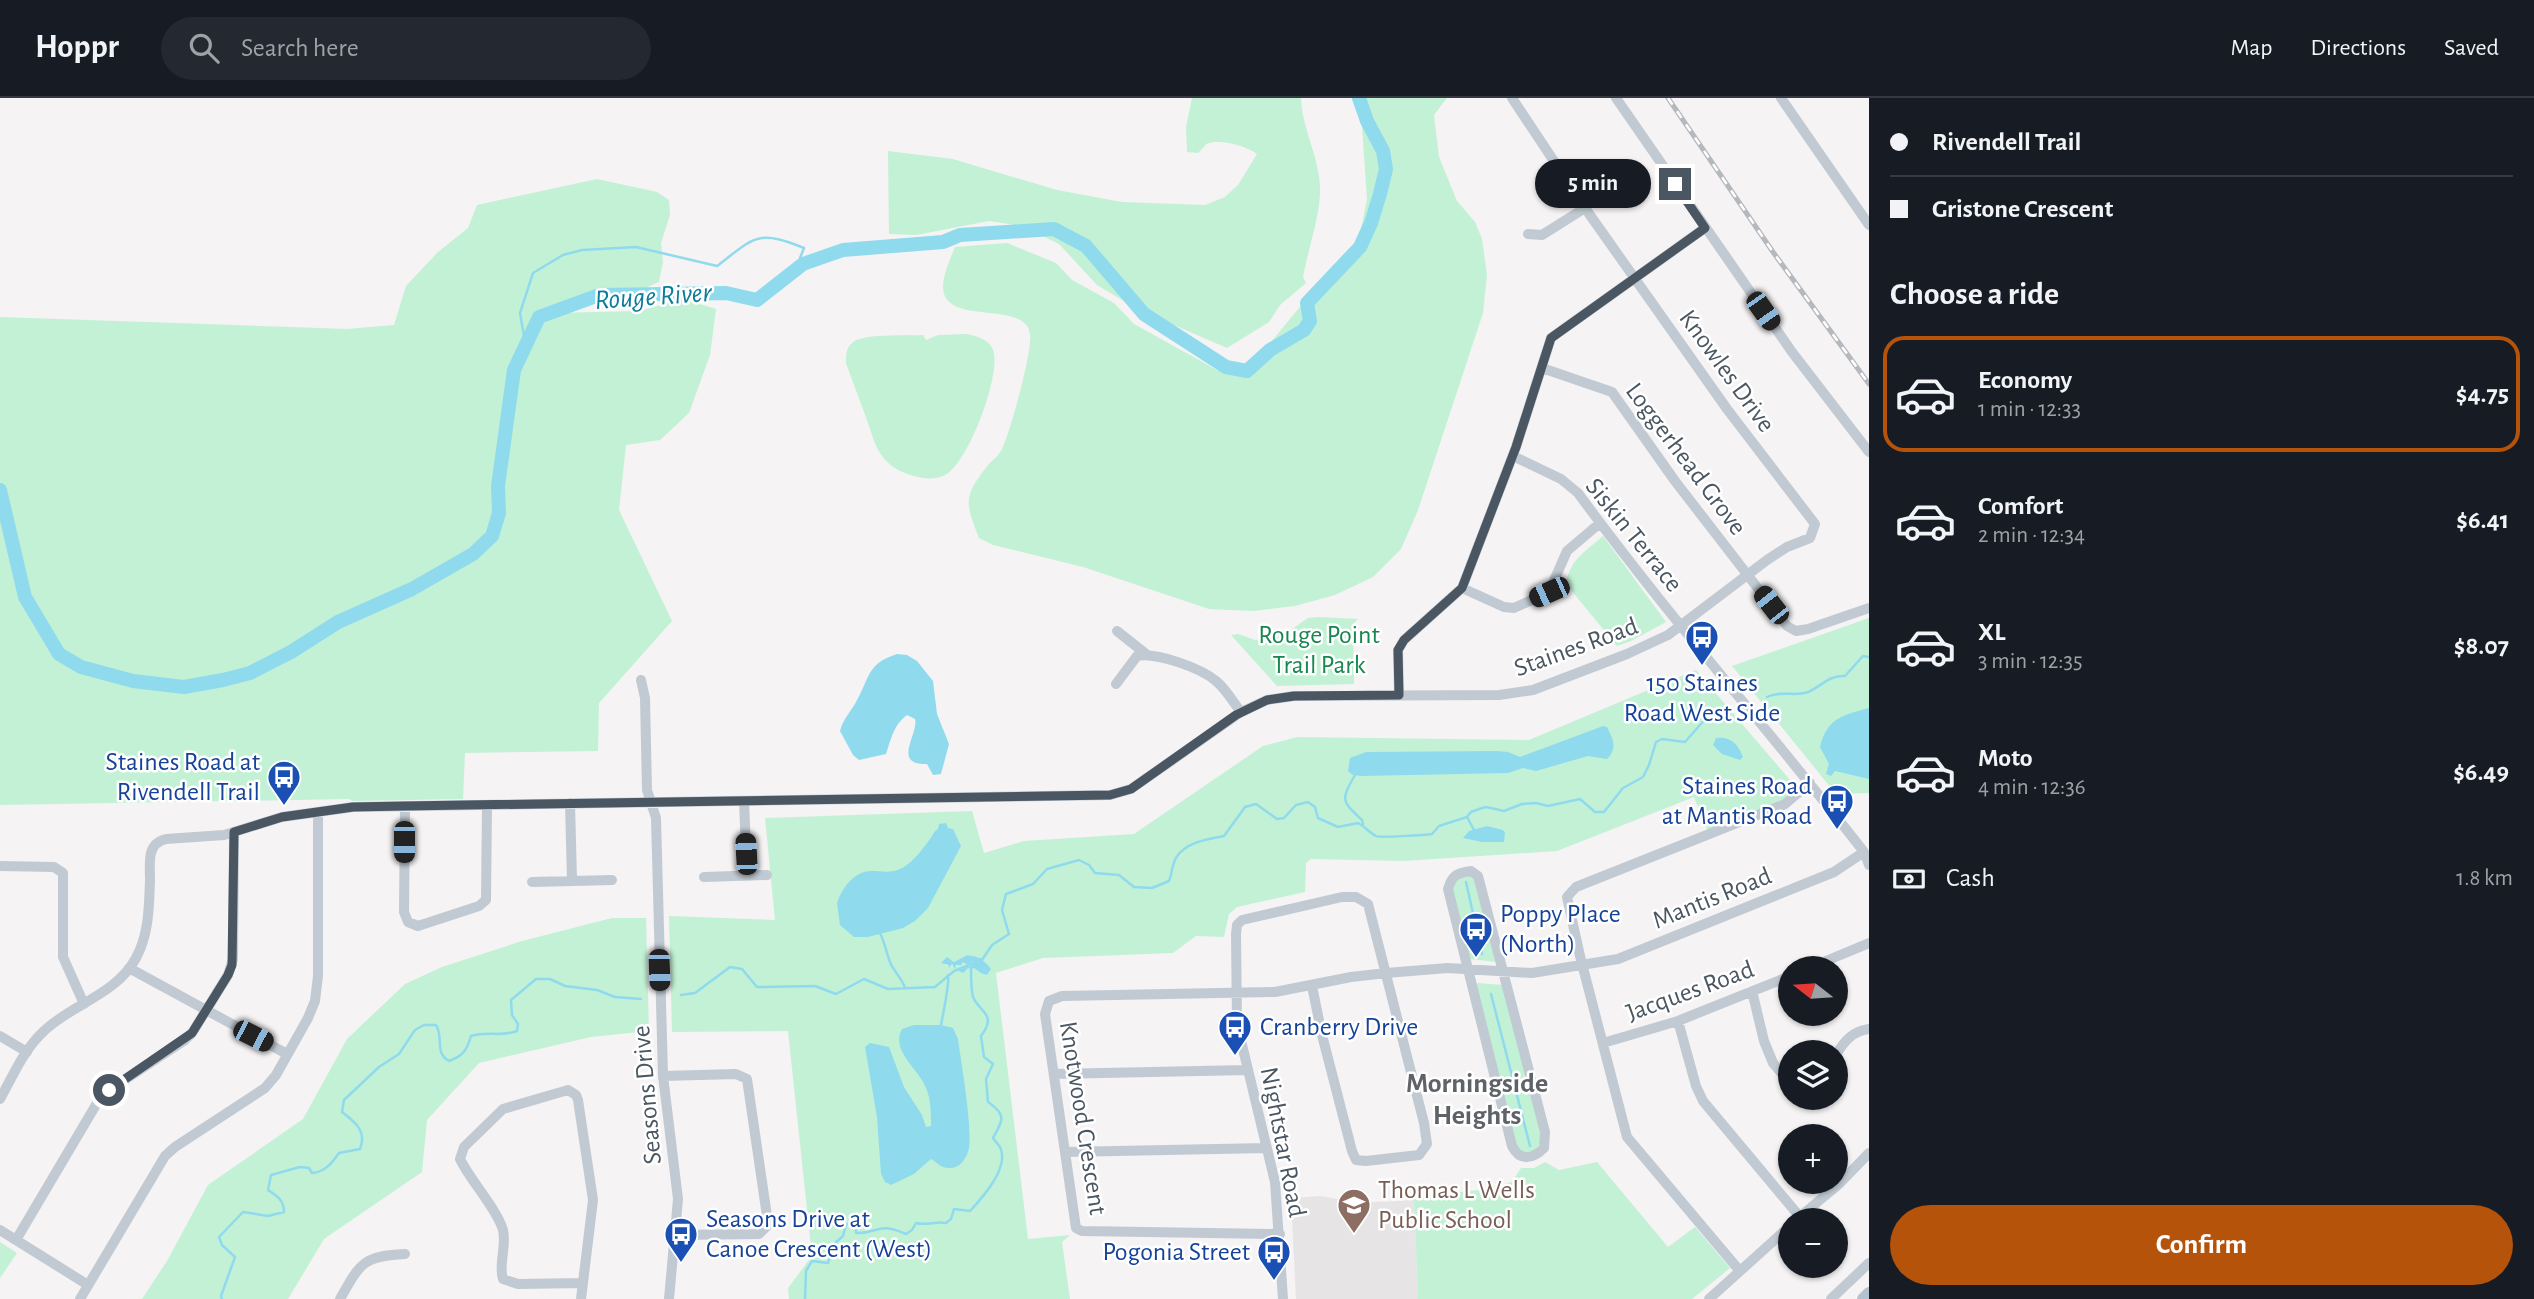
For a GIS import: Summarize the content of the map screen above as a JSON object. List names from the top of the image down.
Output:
{
  "streets": {
    "street": [
      "Knowles Drive",
      "Loggerhead Grove",
      "Siskin Terrace",
      "Staines Road",
      "Mantis Road",
      "Jacques Road",
      "Seasons Drive",
      "Knotwood Crescent",
      "Nightstar Road"
    ]
  },
  "crossings": [
    ["Knowles Drive", "Loggerhead Grove"],
    ["Knowles Drive", "Siskin Terrace"],
    ["Knowles Drive", "Staines Road"],
    ["Siskin Terrace", "Staines Road"],
    ["Staines Road", "Seasons Drive"],
    ["Mantis Road", "Knotwood Crescent"],
    ["Mantis Road", "Nightstar Road"],
    ["Knotwood Crescent", "Nightstar Road"]
  ],
  "districts": ["Morningside Heights"],
  "water": ["Rouge River"],
  "parks": ["Rouge Point Trail Park"],
  "places": {
    "bus stop": [
      "150 Staines Road West Side",
      "Staines Road at Rivendell Trail",
      "Staines Road at Mantis Road",
      "Poppy Place (North)",
      "Cranberry Drive",
      "Seasons Drive at Canoe Crescent (West)",
      "Pogonia Street"
    ],
    "school or university": ["Thomas L Wells Public School"]
  },
  "north": "left",
  "page": {
    "header": "Hoppr",
    "search": "Search here",
    "nav": ["Map", "Directions", "Saved"],
    "banner": ["Rivendell Trail", "Gristone Crescent"],
    "bubble": "5 min",
    "heading": "Choose a ride",
    "list": [
      {
        "name": "Economy",
        "note": "1 min · 12:33",
        "value": "$4.75"
      },
      {
        "name": "Comfort",
        "note": "2 min · 12:34",
        "value": "$6.41"
      },
      {
        "name": "XL",
        "note": "3 min · 12:35",
        "value": "$8.07"
      },
      {
        "name": "Moto",
        "note": "4 min · 12:36",
        "value": "$6.49"
      }
    ],
    "pay": ["Cash", "1.8 km"],
    "map_buttons": ["+", "−"],
    "buttons": "Confirm"
  }
}
